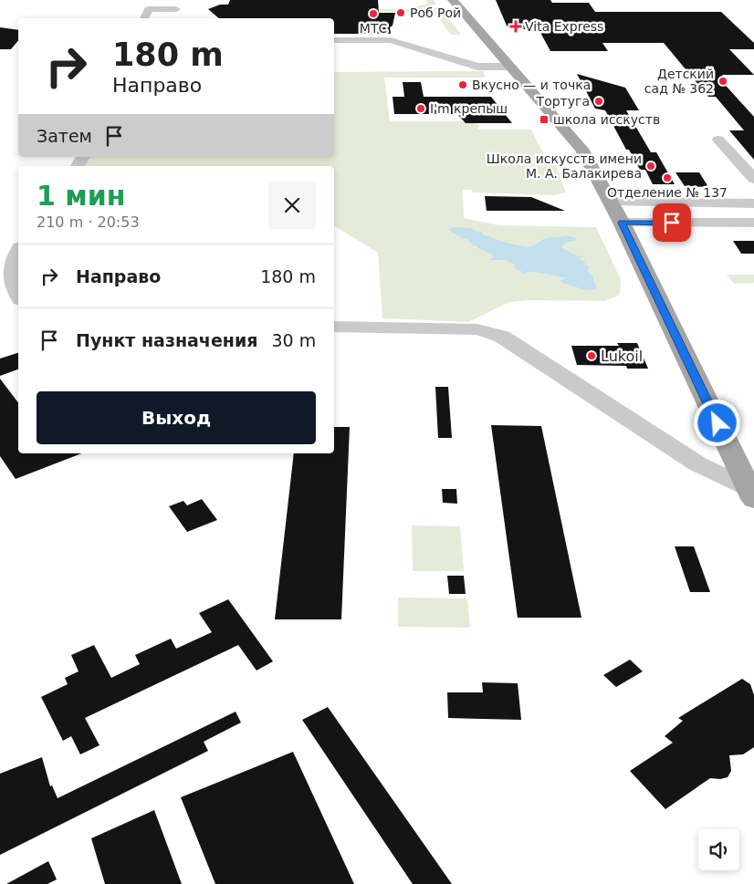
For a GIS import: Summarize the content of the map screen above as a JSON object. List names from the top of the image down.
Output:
{
  "places": {
    "other": [
      "Роб Рой",
      "МТС",
      "Детский сад № 362",
      "Вкусно — и точка",
      "Тортуга",
      "I'm крепыш",
      "Школа искусств имени М. А. Балакирева",
      "Отделение № 137",
      "Lukoil"
    ],
    "health": ["Vita Express"],
    "transit": ["школа исскуств"]
  },
  "page": {
    "turn": ["180 m", "Направо"],
    "then": "Затем",
    "heading": ["1 мин", "210 m · 20:53"],
    "list": [
      {
        "name": "Направо",
        "value": "180 m"
      },
      {
        "name": "Пункт назначения",
        "value": "30 m"
      }
    ],
    "buttons": "Выход"
  }
}
